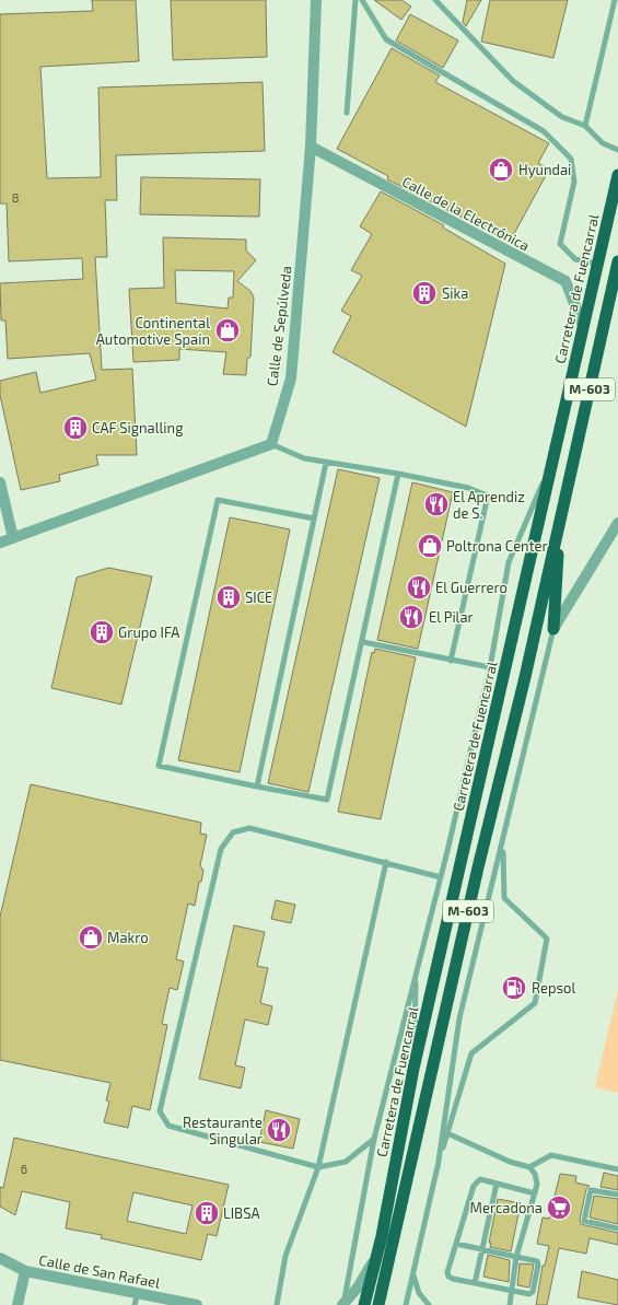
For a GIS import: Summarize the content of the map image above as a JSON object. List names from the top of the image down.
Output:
{
  "streets": {
    "highway": ["Carretera de Fuencarral", "M-603"],
    "street": ["Calle de la Electrónica", "Calle de Sepúlveda", "Calle de San Rafael"]
  },
  "crossings": [
    ["Calle de la Electrónica", "Carretera de Fuencarral"],
    ["Calle de la Electrónica", "Calle de Sepúlveda"]
  ],
  "places": {
    "shop": [
      "Hyundai",
      "Continental Automotive Spain",
      "Poltrona Center",
      "Makro"
    ],
    "building": [
      "Sika",
      "CAF Signalling",
      "SICE",
      "Grupo IFA",
      "LIBSA"
    ],
    "restaurant": [
      "El Aprendiz de S.",
      "El Guerrero",
      "El Pilar",
      "Restaurante Singular"
    ],
    "fuel station": ["Repsol"],
    "supermarket": ["Mercadona"]
  },
  "house_numbers": ["8", "6"]
}
